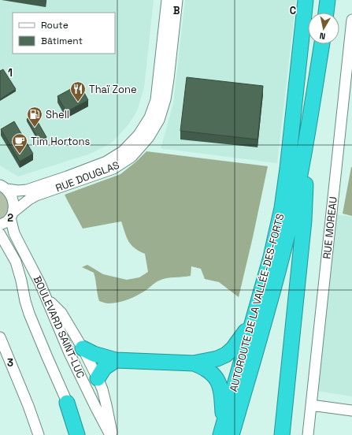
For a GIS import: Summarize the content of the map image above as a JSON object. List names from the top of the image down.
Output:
{
  "streets": {
    "highway": ["AUTOROUTE DE LA VALLÉE-DES-FORTS"],
    "street": ["RUE DOUGLAS", "RUE MOREAU", "BOULEVARD SAINT-LUC"]
  },
  "crossings": [
    ["RUE DOUGLAS", "BOULEVARD SAINT-LUC"]
  ],
  "places": {
    "restaurant": ["Thaï Zone"],
    "fuel station": ["Shell"],
    "cafe": ["Tim Hortons"]
  },
  "legend": ["Route", "Bâtiment"],
  "north": "bottom",
  "grid": {
    "columns": ["B", "C"],
    "rows": ["1", "2", "3"]
  }
}
